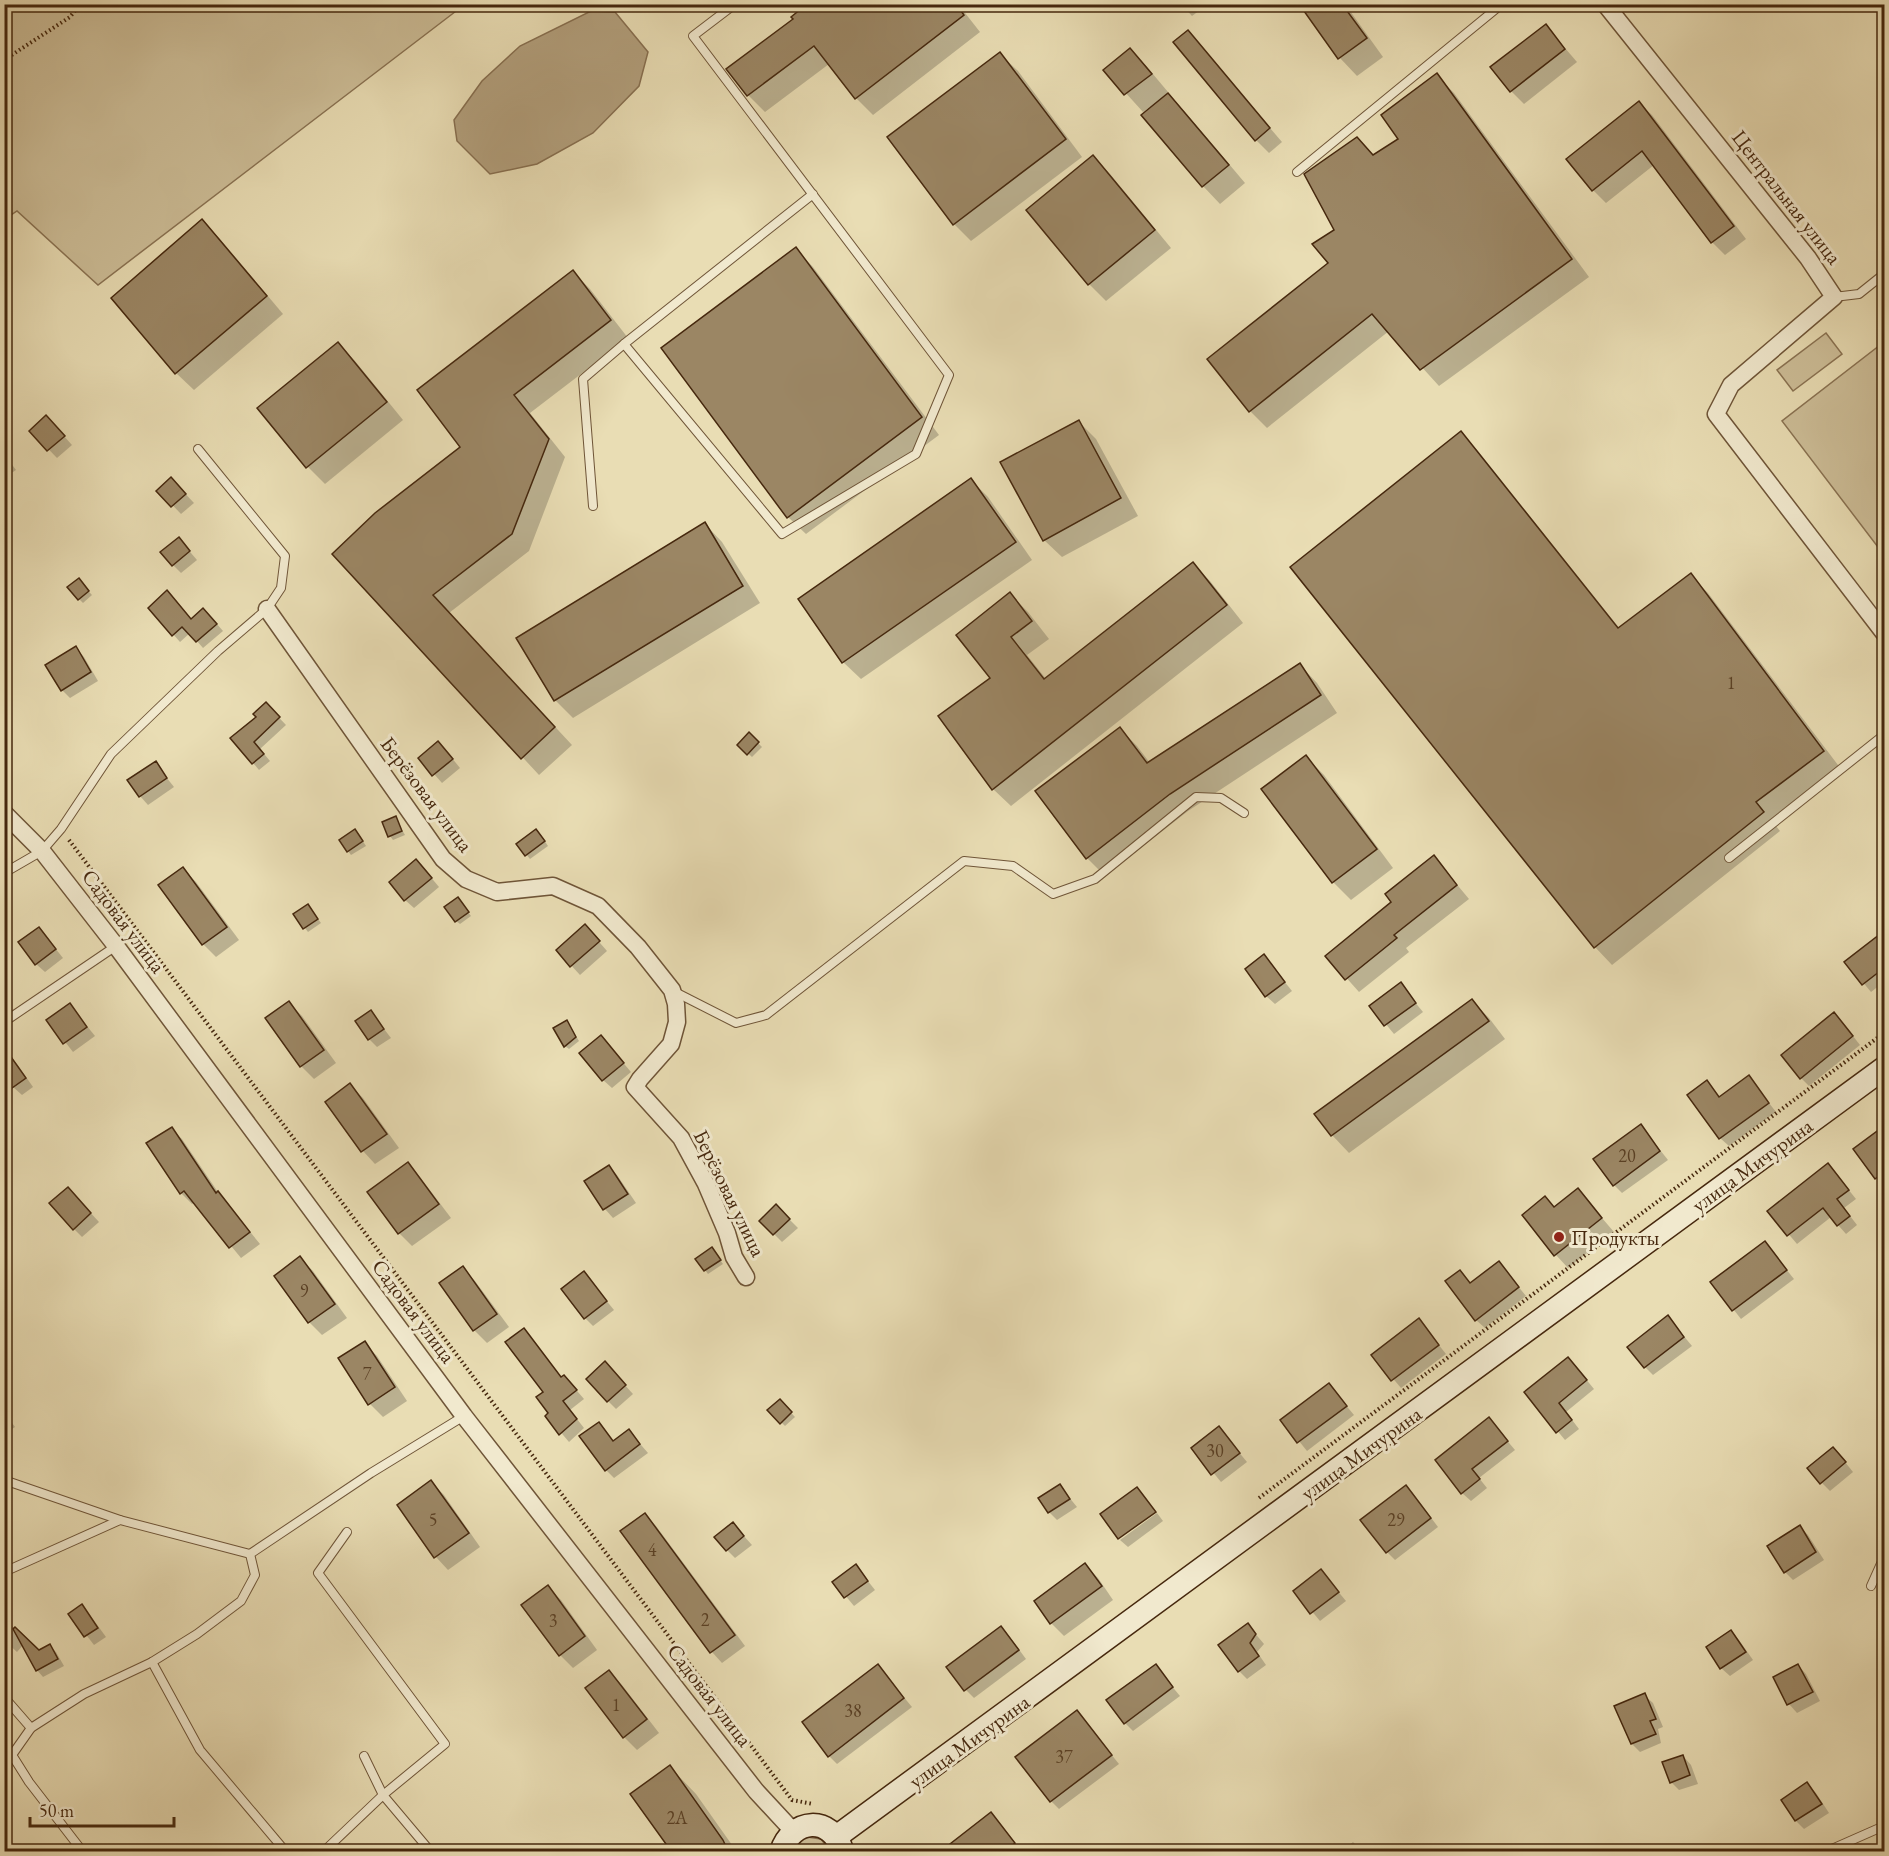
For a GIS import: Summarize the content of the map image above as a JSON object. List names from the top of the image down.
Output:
{
  "streets": {
    "street": [
      "Центральная улица",
      "Берёзовая улица",
      "Садовая улица",
      "улица Мичурина"
    ]
  },
  "places": ["Продукты"],
  "house_numbers": [
    "1",
    "20",
    "9",
    "7",
    "30",
    "5",
    "29",
    "4",
    "2",
    "3",
    "1",
    "38",
    "37",
    "2А"
  ],
  "scale_bar": "50 m"
}
